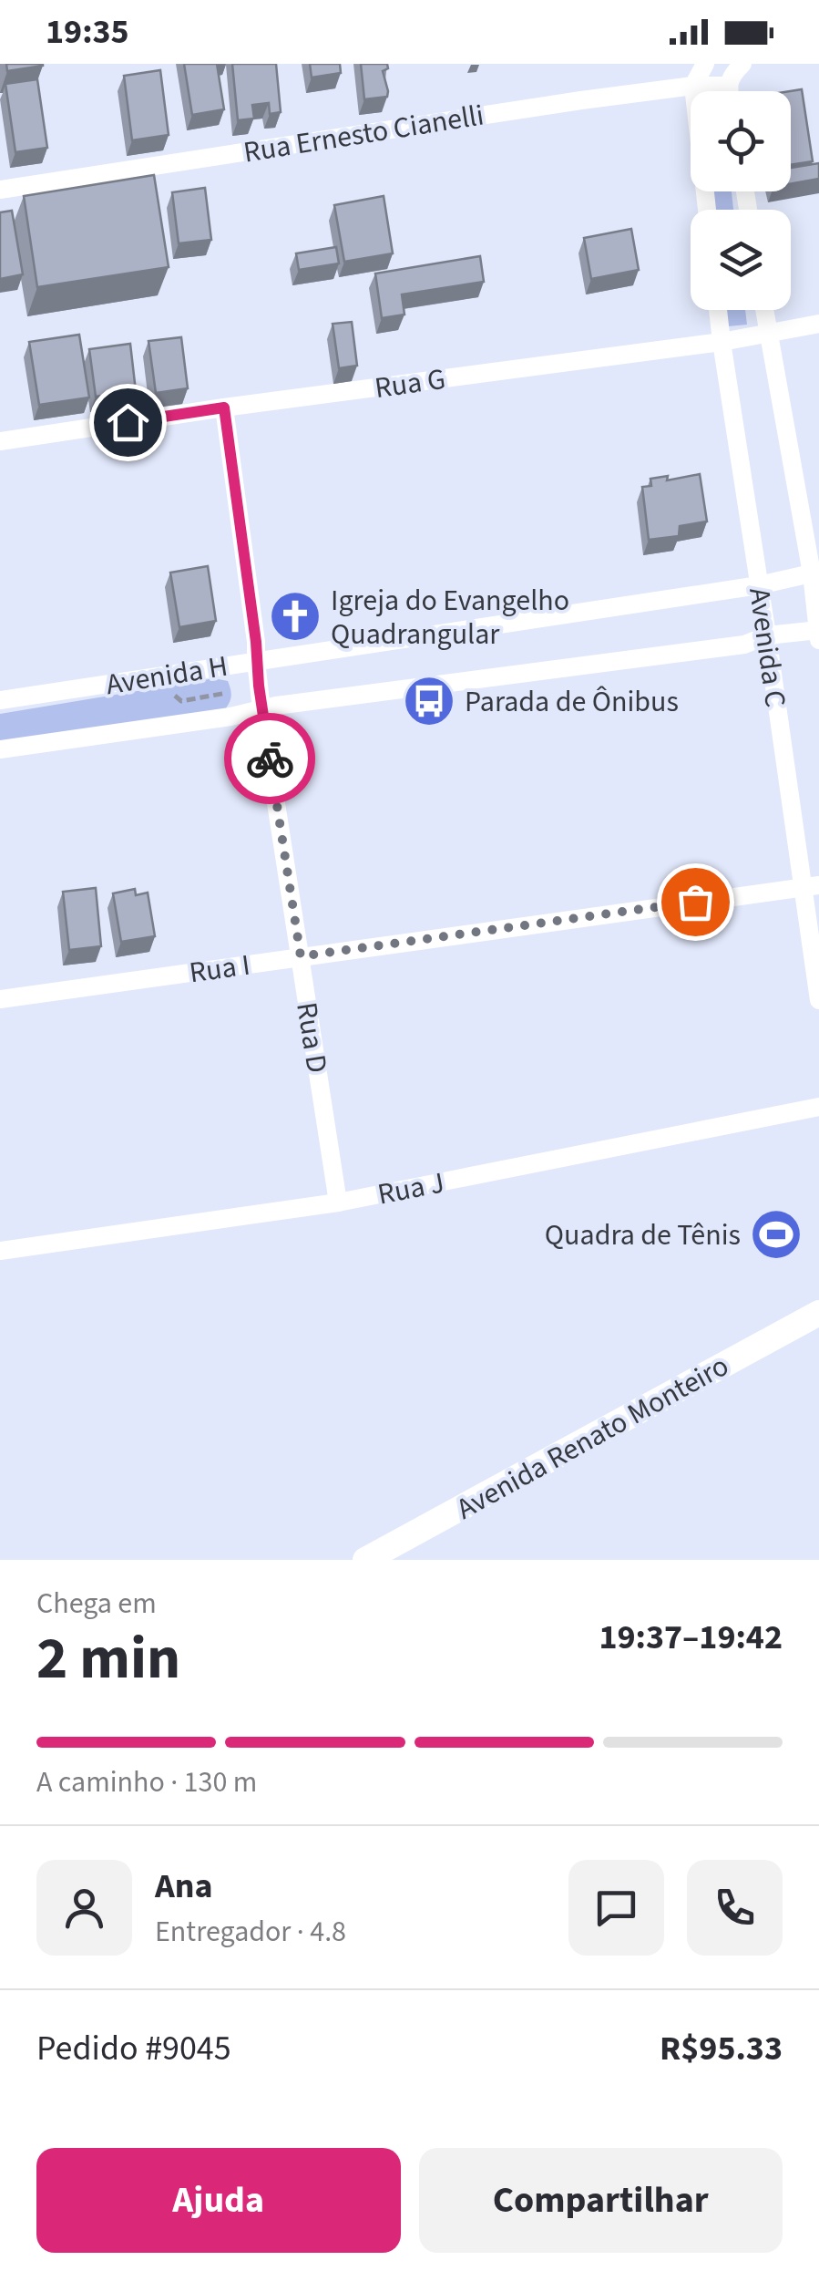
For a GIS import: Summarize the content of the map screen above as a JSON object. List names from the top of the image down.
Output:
{
  "streets": {
    "street": [
      "Rua Ernesto Cianelli",
      "Rua G",
      "Avenida C",
      "Avenida H",
      "Rua I",
      "Rua D",
      "Rua J",
      "Avenida Renato Monteiro"
    ]
  },
  "crossings": [
    ["Rua G", "Avenida C"],
    ["Avenida C", "Avenida H"],
    ["Avenida C", "Rua I"],
    ["Avenida H", "Rua D"],
    ["Rua I", "Rua D"],
    ["Rua D", "Rua J"]
  ],
  "places": {
    "church": ["Igreja do Evangelho Quadrangular"],
    "bus stop": ["Parada de Ônibus"],
    "sports": ["Quadra de Tênis"]
  },
  "page": {
    "status": "19:35",
    "heading": ["2 min", "Chega em", "19:37–19:42"],
    "panel": [
      "Ana",
      "Entregador · 4.8",
      "Pedido #9045",
      "R$95.33"
    ],
    "bar": "A caminho · 130 m",
    "buttons": ["Ajuda", "Compartilhar"]
  }
}
